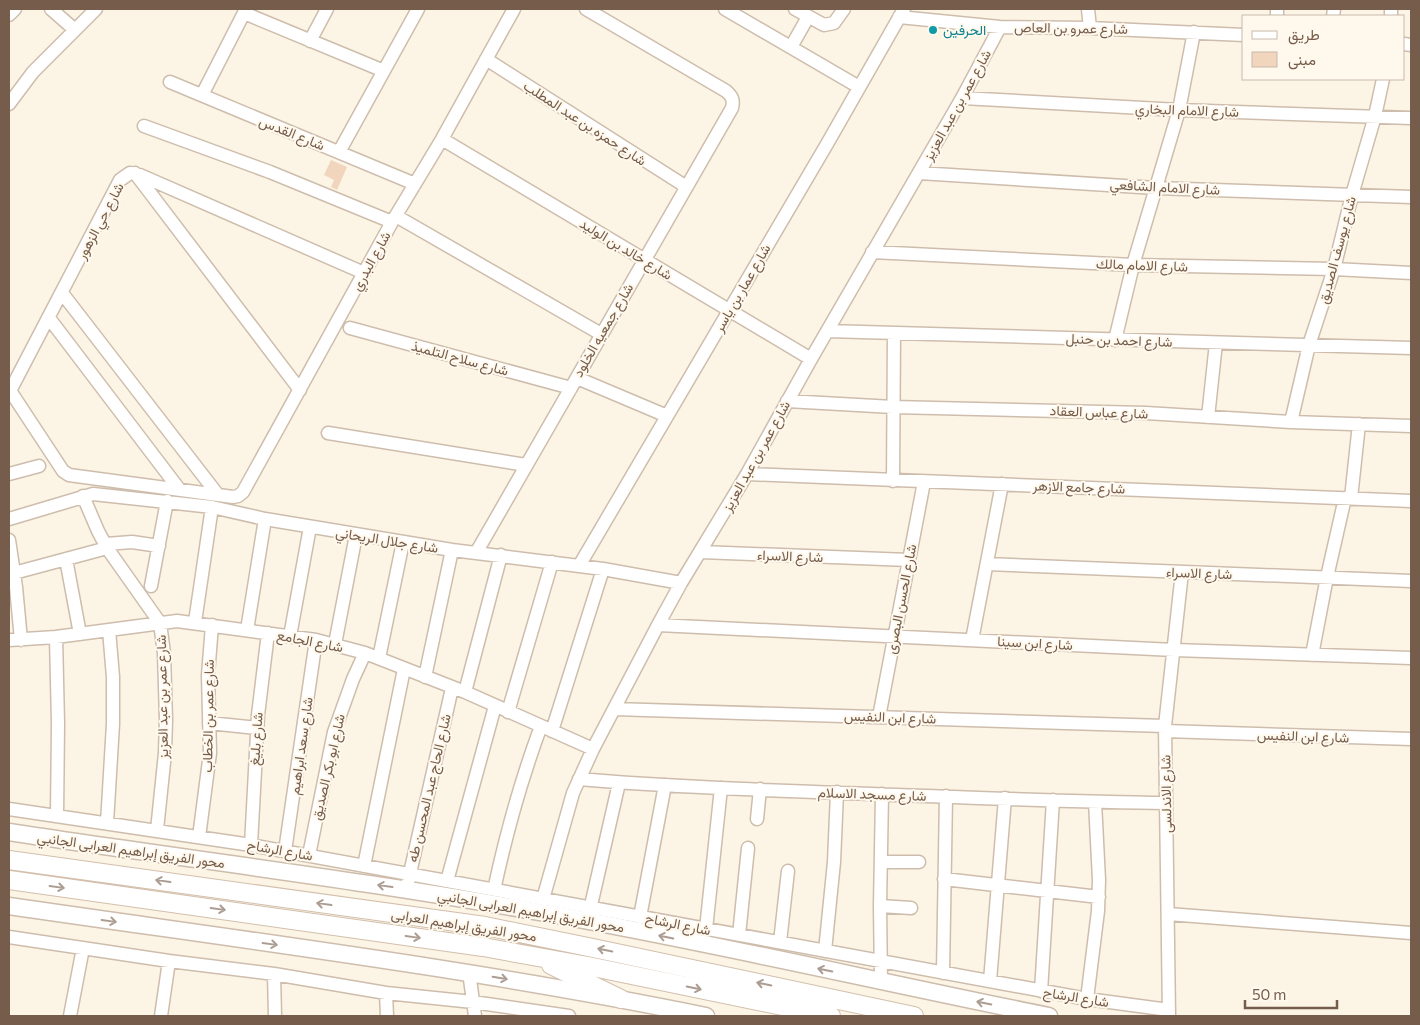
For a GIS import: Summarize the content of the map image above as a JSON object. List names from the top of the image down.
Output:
{
  "streets": {
    "main road": ["محور الفريق إبراهيم العرابى"],
    "street": [
      "شارع عمرو بن العاص",
      "شارع عمر بن عبد العزيز",
      "شارع الامام البخاري",
      "شارع حمزه بن عبد المطلب",
      "شارع القدس",
      "شارع الامام الشافعي",
      "شارع حي الزهور",
      "شارع خالد بن الوليد",
      "شارع يوسف الصديق",
      "شارع البدري",
      "شارع الامام مالك",
      "شارع عمار بن ياسر",
      "شارع جمعيه الخلود",
      "شارع احمد بن حنبل",
      "شارع سلاح التلميذ",
      "شارع عباس العقاد",
      "شارع جامع الازهر",
      "شارع جلال الريحاني",
      "شارع الاسراء",
      "شارع الحسن البصرى",
      "شارع الجامع",
      "شارع ابن سينا",
      "شارع عمر بن الخطاب",
      "شارع ابن النفيس",
      "شارع بليغ",
      "شارع سعد ابراهيم",
      "شارع ابو بكر الصديق",
      "شارع الحاج عبد المحسن طه",
      "شارع مسجد الاسلام",
      "شارع الاندلسى",
      "محور الفريق إبراهيم العرابى الجانبي",
      "شارع الرشاح"
    ]
  },
  "crossings": [
    ["شارع عمرو بن العاص", "شارع عمر بن عبد العزيز"],
    ["شارع عمرو بن العاص", "شارع عمار بن ياسر"],
    ["شارع عمر بن عبد العزيز", "شارع الامام البخاري"],
    ["شارع عمر بن عبد العزيز", "شارع الامام الشافعي"],
    ["شارع عمر بن عبد العزيز", "شارع خالد بن الوليد"],
    ["شارع عمر بن عبد العزيز", "شارع الامام مالك"],
    ["شارع عمر بن عبد العزيز", "شارع احمد بن حنبل"],
    ["شارع عمر بن عبد العزيز", "شارع عباس العقاد"],
    ["شارع عمر بن عبد العزيز", "شارع جامع الازهر"],
    ["شارع عمر بن عبد العزيز", "شارع جلال الريحاني"],
    ["شارع عمر بن عبد العزيز", "شارع الاسراء"],
    ["شارع عمر بن عبد العزيز", "شارع الجامع"],
    ["شارع عمر بن عبد العزيز", "شارع ابن سينا"],
    ["شارع عمر بن عبد العزيز", "شارع ابن النفيس"],
    ["شارع عمر بن عبد العزيز", "شارع مسجد الاسلام"],
    ["شارع عمر بن عبد العزيز", "شارع الرشاح"],
    ["شارع الامام البخاري", "شارع يوسف الصديق"],
    ["شارع حمزه بن عبد المطلب", "شارع البدري"],
    ["شارع حمزه بن عبد المطلب", "شارع جمعيه الخلود"],
    ["شارع القدس", "شارع البدري"],
    ["شارع الامام الشافعي", "شارع يوسف الصديق"],
    ["شارع حي الزهور", "شارع البدري"],
    ["شارع خالد بن الوليد", "شارع البدري"],
    ["شارع خالد بن الوليد", "شارع عمار بن ياسر"],
    ["شارع خالد بن الوليد", "شارع جمعيه الخلود"],
    ["شارع يوسف الصديق", "شارع الامام مالك"],
    ["شارع يوسف الصديق", "شارع احمد بن حنبل"],
    ["شارع يوسف الصديق", "شارع عباس العقاد"],
    ["شارع عمار بن ياسر", "شارع سلاح التلميذ"],
    ["شارع عمار بن ياسر", "شارع جلال الريحاني"],
    ["شارع جمعيه الخلود", "شارع سلاح التلميذ"],
    ["شارع جمعيه الخلود", "شارع جلال الريحاني"],
    ["شارع جامع الازهر", "شارع الحسن البصرى"],
    ["شارع الاسراء", "شارع الحسن البصرى"],
    ["شارع الاسراء", "شارع الاندلسى"],
    ["شارع الحسن البصرى", "شارع ابن سينا"],
    ["شارع الحسن البصرى", "شارع ابن النفيس"],
    ["شارع الجامع", "شارع عمر بن الخطاب"],
    ["شارع الجامع", "شارع بليغ"],
    ["شارع الجامع", "شارع سعد ابراهيم"],
    ["شارع الجامع", "شارع ابو بكر الصديق"],
    ["شارع الجامع", "شارع الحاج عبد المحسن طه"],
    ["شارع ابن سينا", "شارع الاندلسى"],
    ["شارع عمر بن الخطاب", "شارع الرشاح"],
    ["شارع ابن النفيس", "شارع الاندلسى"],
    ["شارع بليغ", "شارع الرشاح"],
    ["شارع سعد ابراهيم", "شارع الرشاح"],
    ["شارع ابو بكر الصديق", "شارع الرشاح"],
    ["شارع الحاج عبد المحسن طه", "محور الفريق إبراهيم العرابى الجانبي"],
    ["شارع الحاج عبد المحسن طه", "شارع الرشاح"],
    ["شارع مسجد الاسلام", "شارع الاندلسى"],
    ["شارع الاندلسى", "شارع الرشاح"],
    ["محور الفريق إبراهيم العرابى الجانبي", "شارع الرشاح"]
  ],
  "places": ["الحرفين"],
  "legend": ["طريق", "مبنى"],
  "scale_bar": "50 m"
}
